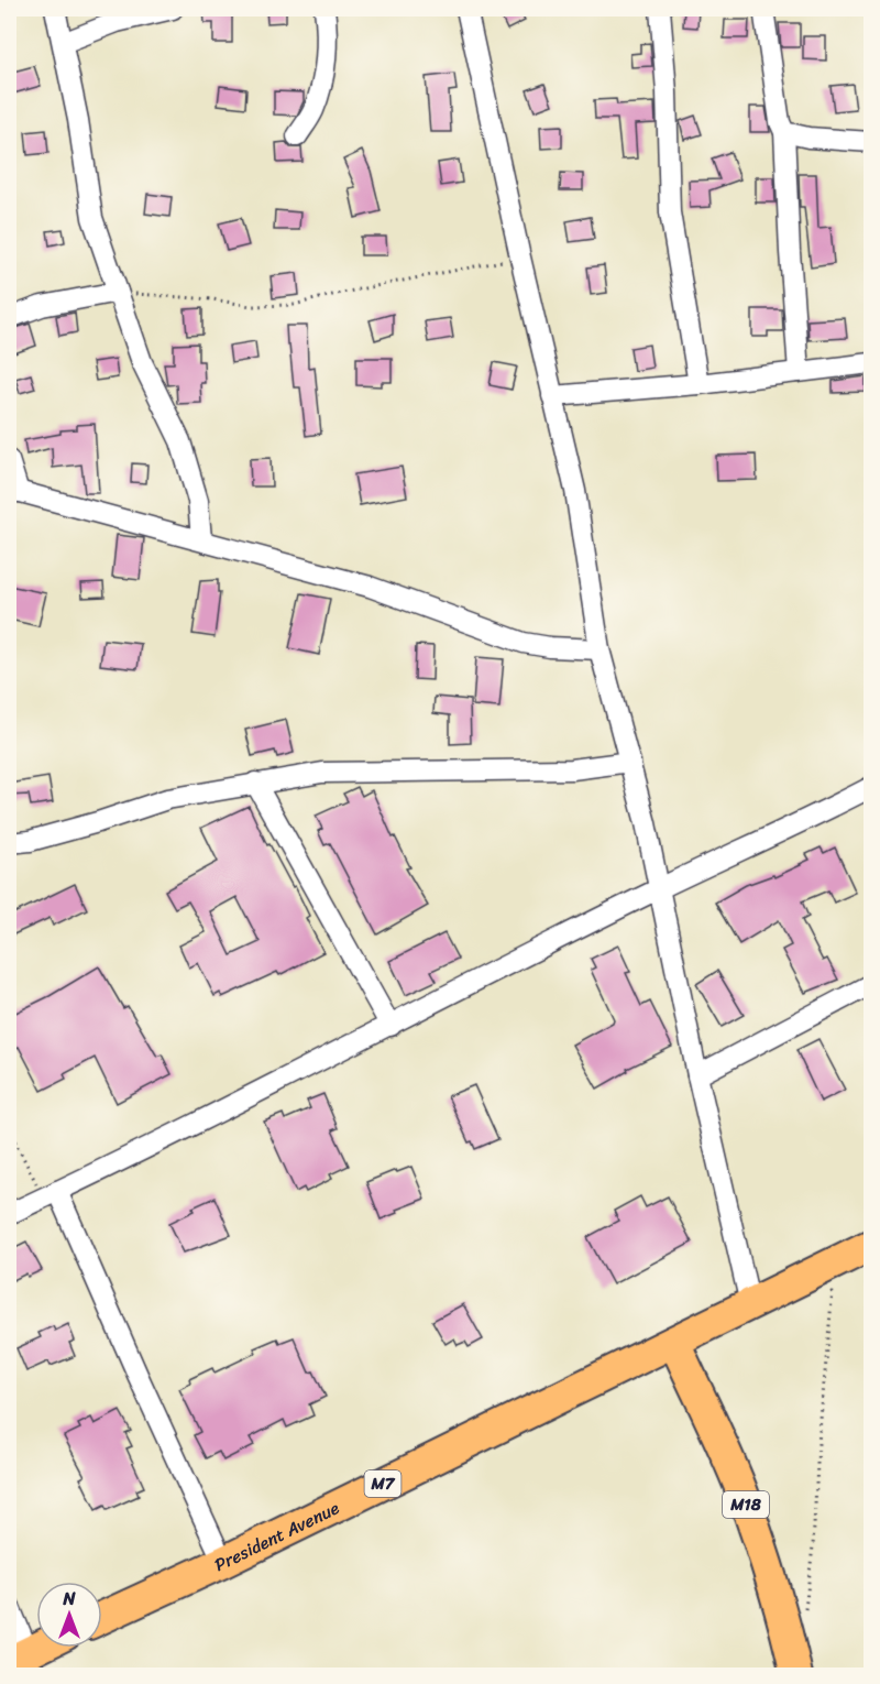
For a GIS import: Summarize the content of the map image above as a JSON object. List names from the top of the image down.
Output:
{
  "streets": {
    "main road": ["M7", "M18", "President Avenue"]
  },
  "crossings": [
    ["M7", "M18"],
    ["M7", "President Avenue"],
    ["M18", "President Avenue"]
  ],
  "north": "top"
}
